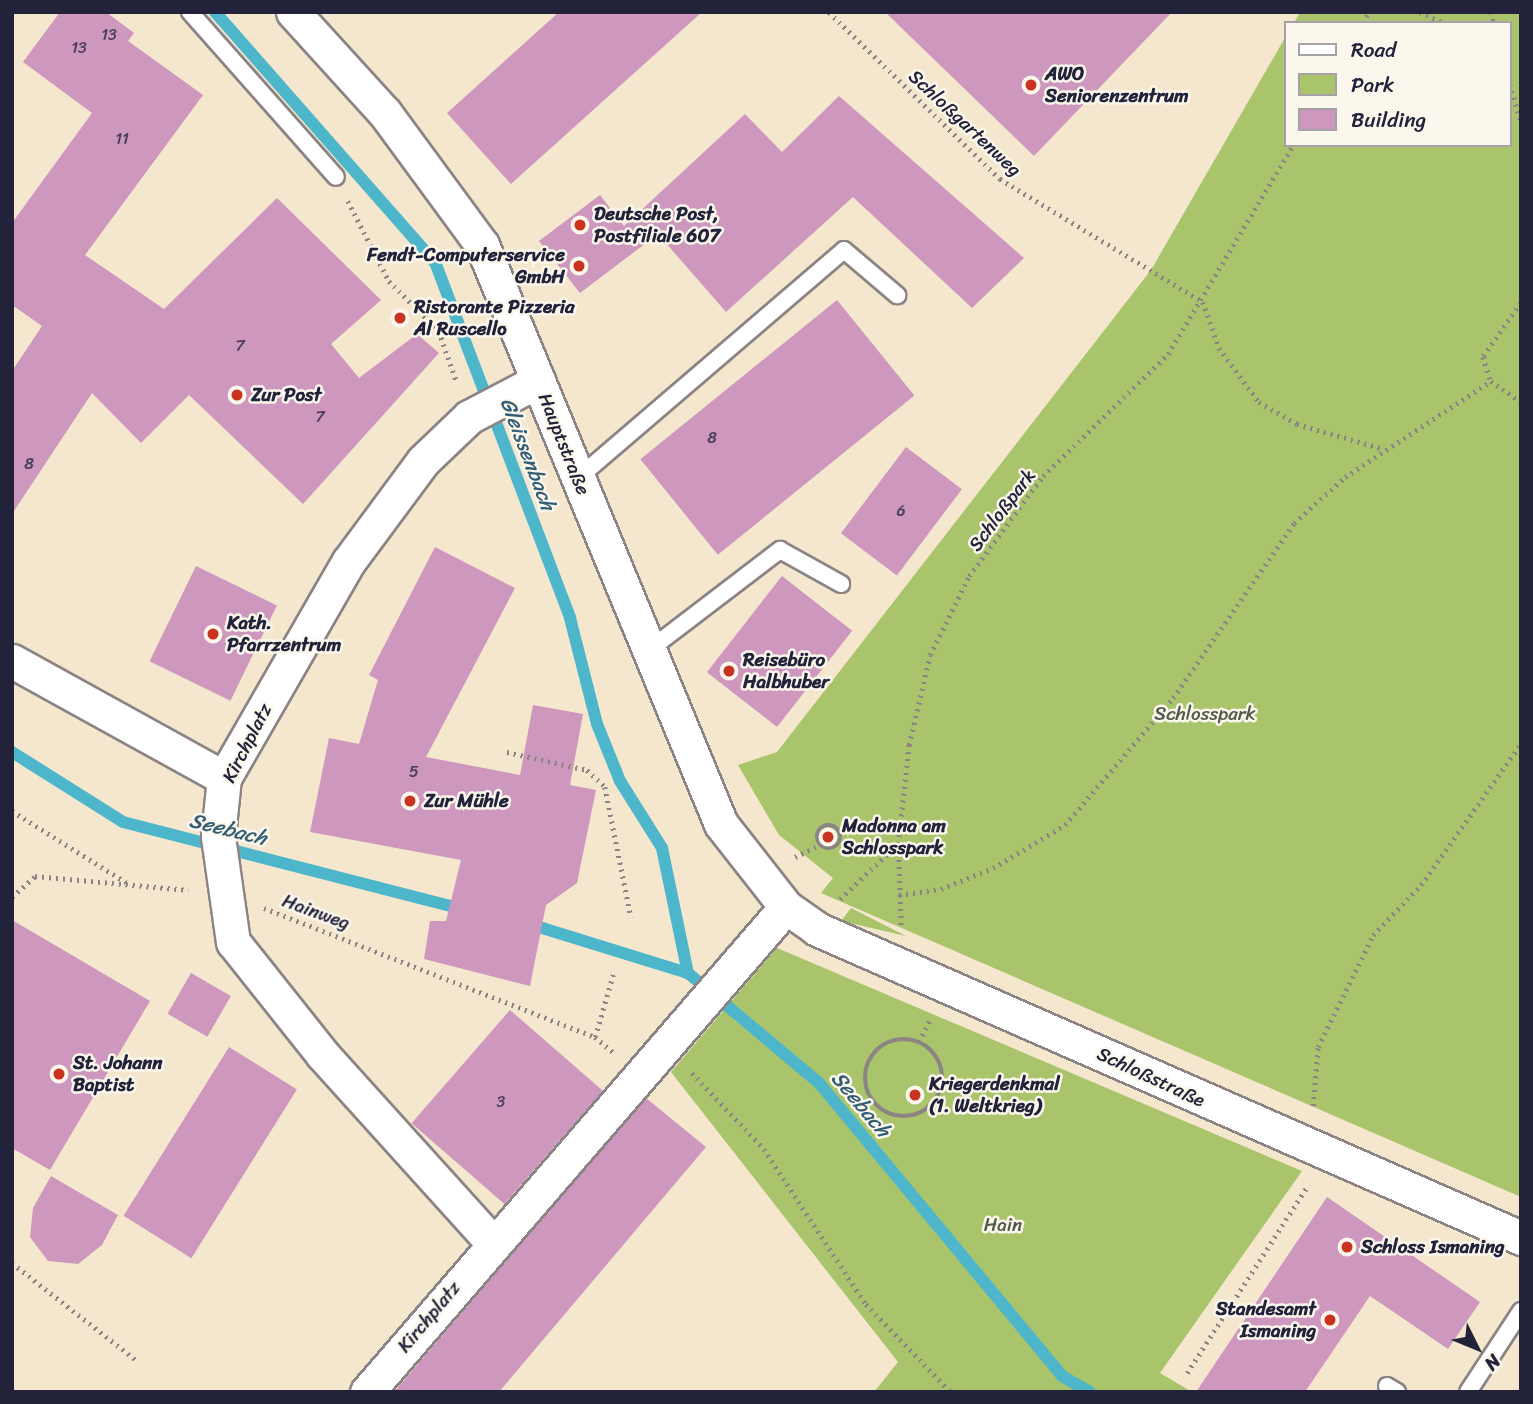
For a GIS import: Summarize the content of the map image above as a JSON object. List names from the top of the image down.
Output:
{
  "streets": {
    "street": ["Hauptstraße", "Kirchplatz", "Schloßstraße"],
    "path": ["Schloßgartenweg", "Schloßpark", "Hainweg"]
  },
  "crossings": [
    ["Schloßgartenweg", "Schloßpark"],
    ["Hauptstraße", "Kirchplatz"],
    ["Hauptstraße", "Schloßstraße"],
    ["Schloßpark", "Schloßstraße"],
    ["Kirchplatz", "Hainweg"],
    ["Kirchplatz", "Schloßstraße"]
  ],
  "water": ["Gleissenbach", "Seebach"],
  "parks": ["Schlosspark", "Hain"],
  "places": [
    "AWO Seniorenzentrum",
    "Deutsche Post, Postfiliale 607",
    "Fendt-Computerservice GmbH",
    "Ristorante Pizzeria Al Ruscello",
    "Zur Post",
    "Kath. Pfarrzentrum",
    "Reisebüro Halbhuber",
    "Zur Mühle",
    "Madonna am Schlosspark",
    "St. Johann Baptist",
    "Kriegerdenkmal (1. Weltkrieg)",
    "Schloss Ismaning",
    "Standesamt Ismaning"
  ],
  "house_numbers": [
    "13",
    "13",
    "11",
    "7",
    "7",
    "8",
    "8",
    "6",
    "5",
    "3"
  ],
  "legend": ["Road", "Park", "Building"],
  "north": "bottom right"
}
